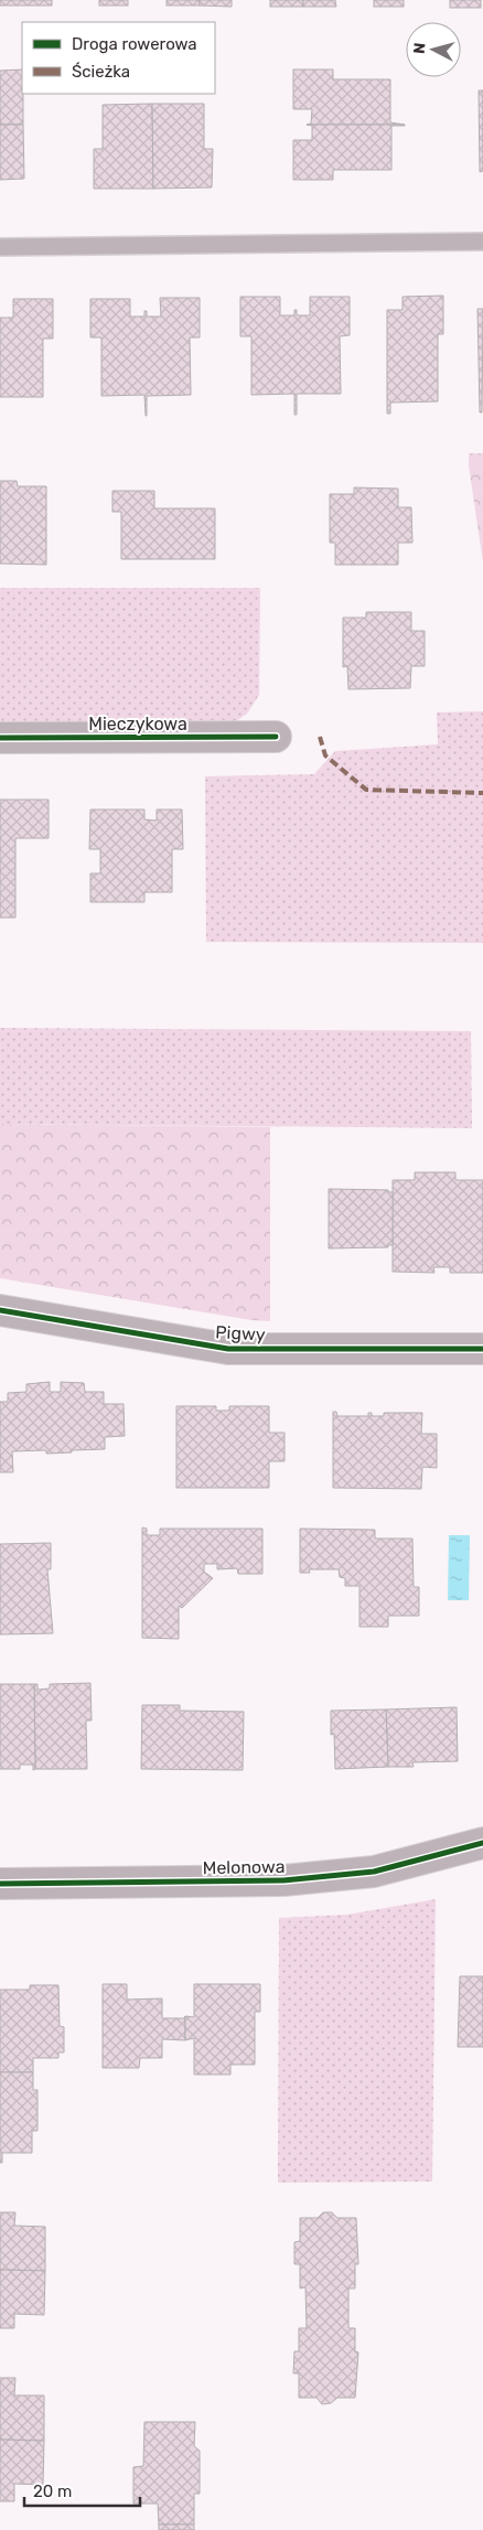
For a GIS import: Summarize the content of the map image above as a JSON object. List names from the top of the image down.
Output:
{
  "streets": {
    "street": ["Mieczykowa", "Pigwy", "Melonowa"]
  },
  "legend": ["Droga rowerowa", "Ścieżka"],
  "scale_bar": "20 m",
  "north": "left"
}
